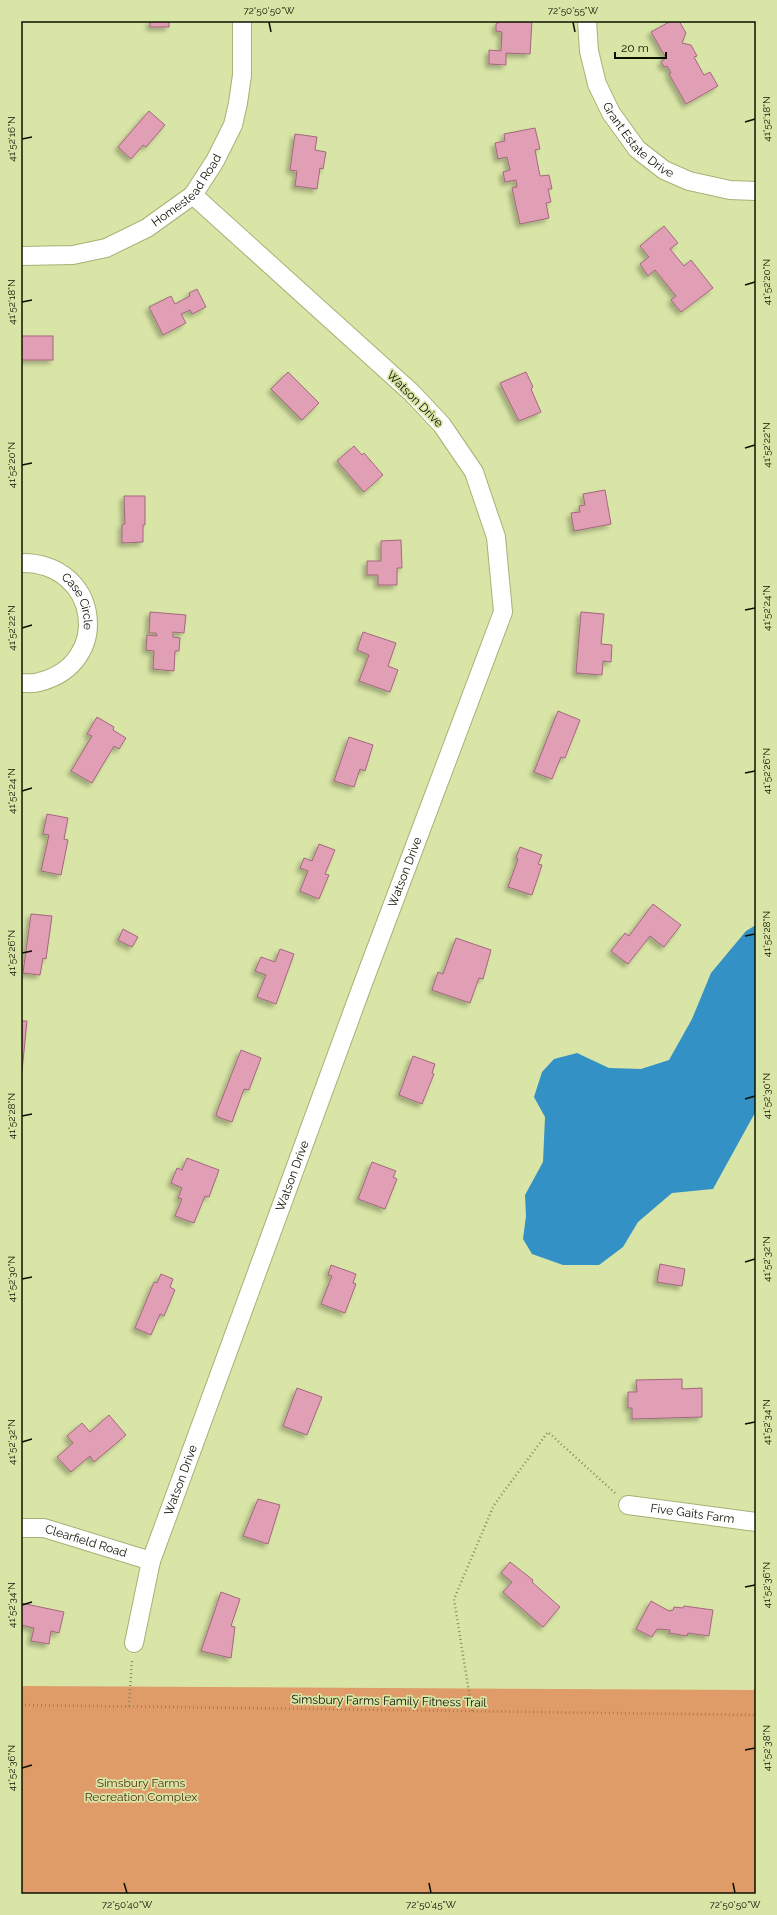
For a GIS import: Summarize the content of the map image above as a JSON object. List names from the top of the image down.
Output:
{
  "streets": {
    "street": [
      "Grant Estate Drive",
      "Homestead Road",
      "Watson Drive",
      "Case Circle",
      "Five Gaits Farm",
      "Clearfield Road"
    ],
    "path": ["Simsbury Farms Family Fitness Trail"]
  },
  "crossings": [
    ["Homestead Road", "Watson Drive"],
    ["Watson Drive", "Clearfield Road"]
  ],
  "parks": ["Simsbury Farms Recreation Complex"],
  "scale_bar": "20 m",
  "coordinates": [
    "72°50'50\"W",
    "72°50'55\"W",
    "41°52'18\"N",
    "41°52'16\"N",
    "41°52'20\"N",
    "41°52'22\"N",
    "41°52'24\"N",
    "41°52'26\"N",
    "41°52'28\"N",
    "41°52'30\"N",
    "41°52'32\"N",
    "41°52'34\"N",
    "41°52'36\"N",
    "41°52'38\"N",
    "72°50'40\"W",
    "72°50'45\"W"
  ]
}
